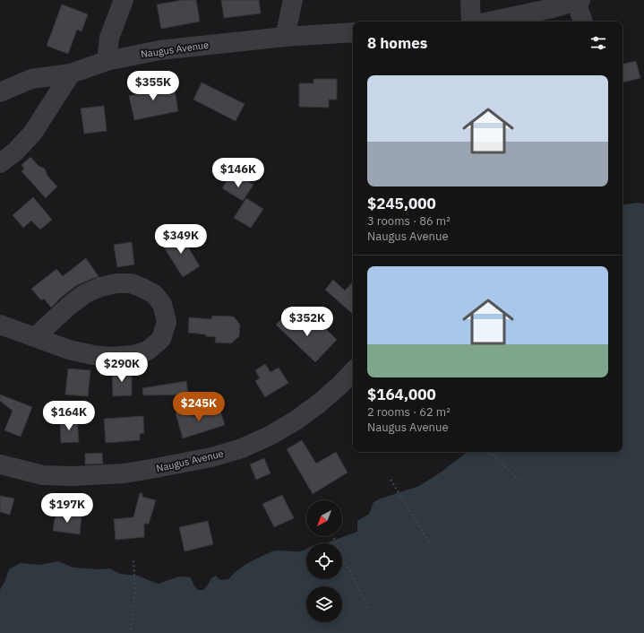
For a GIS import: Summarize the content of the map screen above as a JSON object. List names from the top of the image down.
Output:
{
  "streets": {
    "street": ["Naugus Avenue"]
  },
  "north": "bottom left",
  "page": {
    "heading": "8 homes",
    "list": [
      {
        "name": "$245,000",
        "note": "3 rooms · 86 m² · Naugus Avenue"
      },
      {
        "name": "$164,000",
        "note": "2 rooms · 62 m² · Naugus Avenue"
      }
    ],
    "price": [
      "$355K",
      "$146K",
      "$349K",
      "$352K",
      "$290K",
      "$245K",
      "$164K",
      "$197K"
    ]
  }
}
